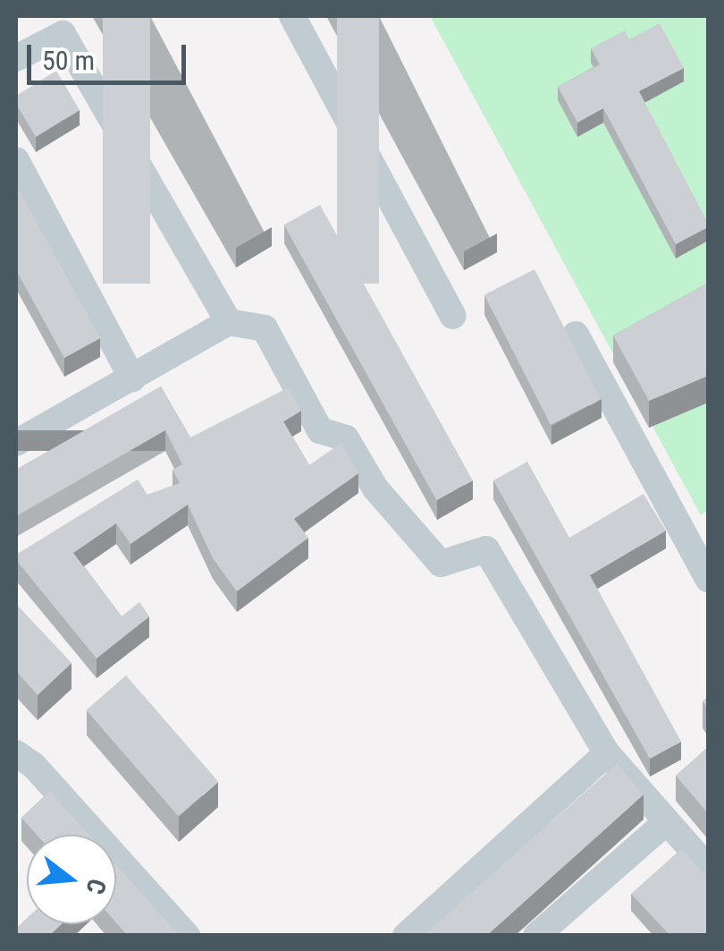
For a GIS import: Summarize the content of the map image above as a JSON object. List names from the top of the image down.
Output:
{
  "scale_bar": "50 m",
  "north": "right"
}
